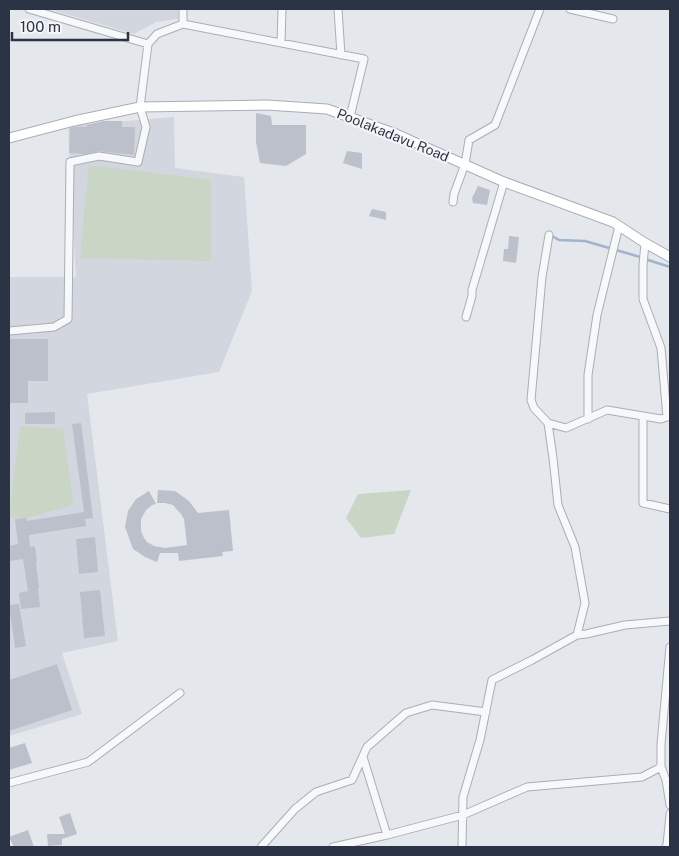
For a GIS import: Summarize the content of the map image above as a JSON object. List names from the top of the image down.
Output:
{
  "streets": {
    "street": ["Poolakadavu Road"]
  },
  "scale_bar": "100 m"
}
